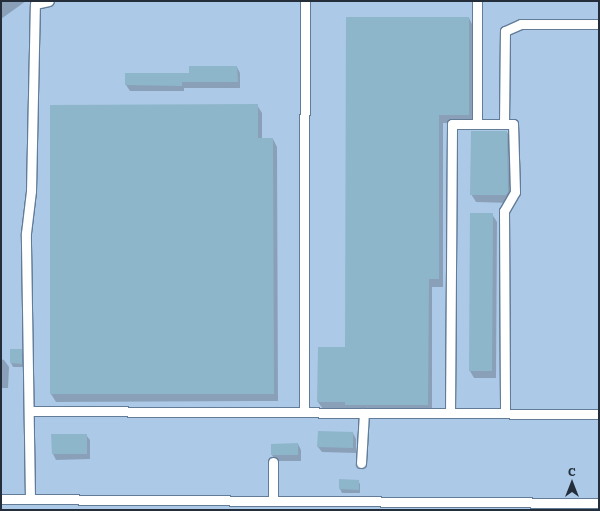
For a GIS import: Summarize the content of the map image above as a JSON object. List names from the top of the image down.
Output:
{
  "north": "top"
}
